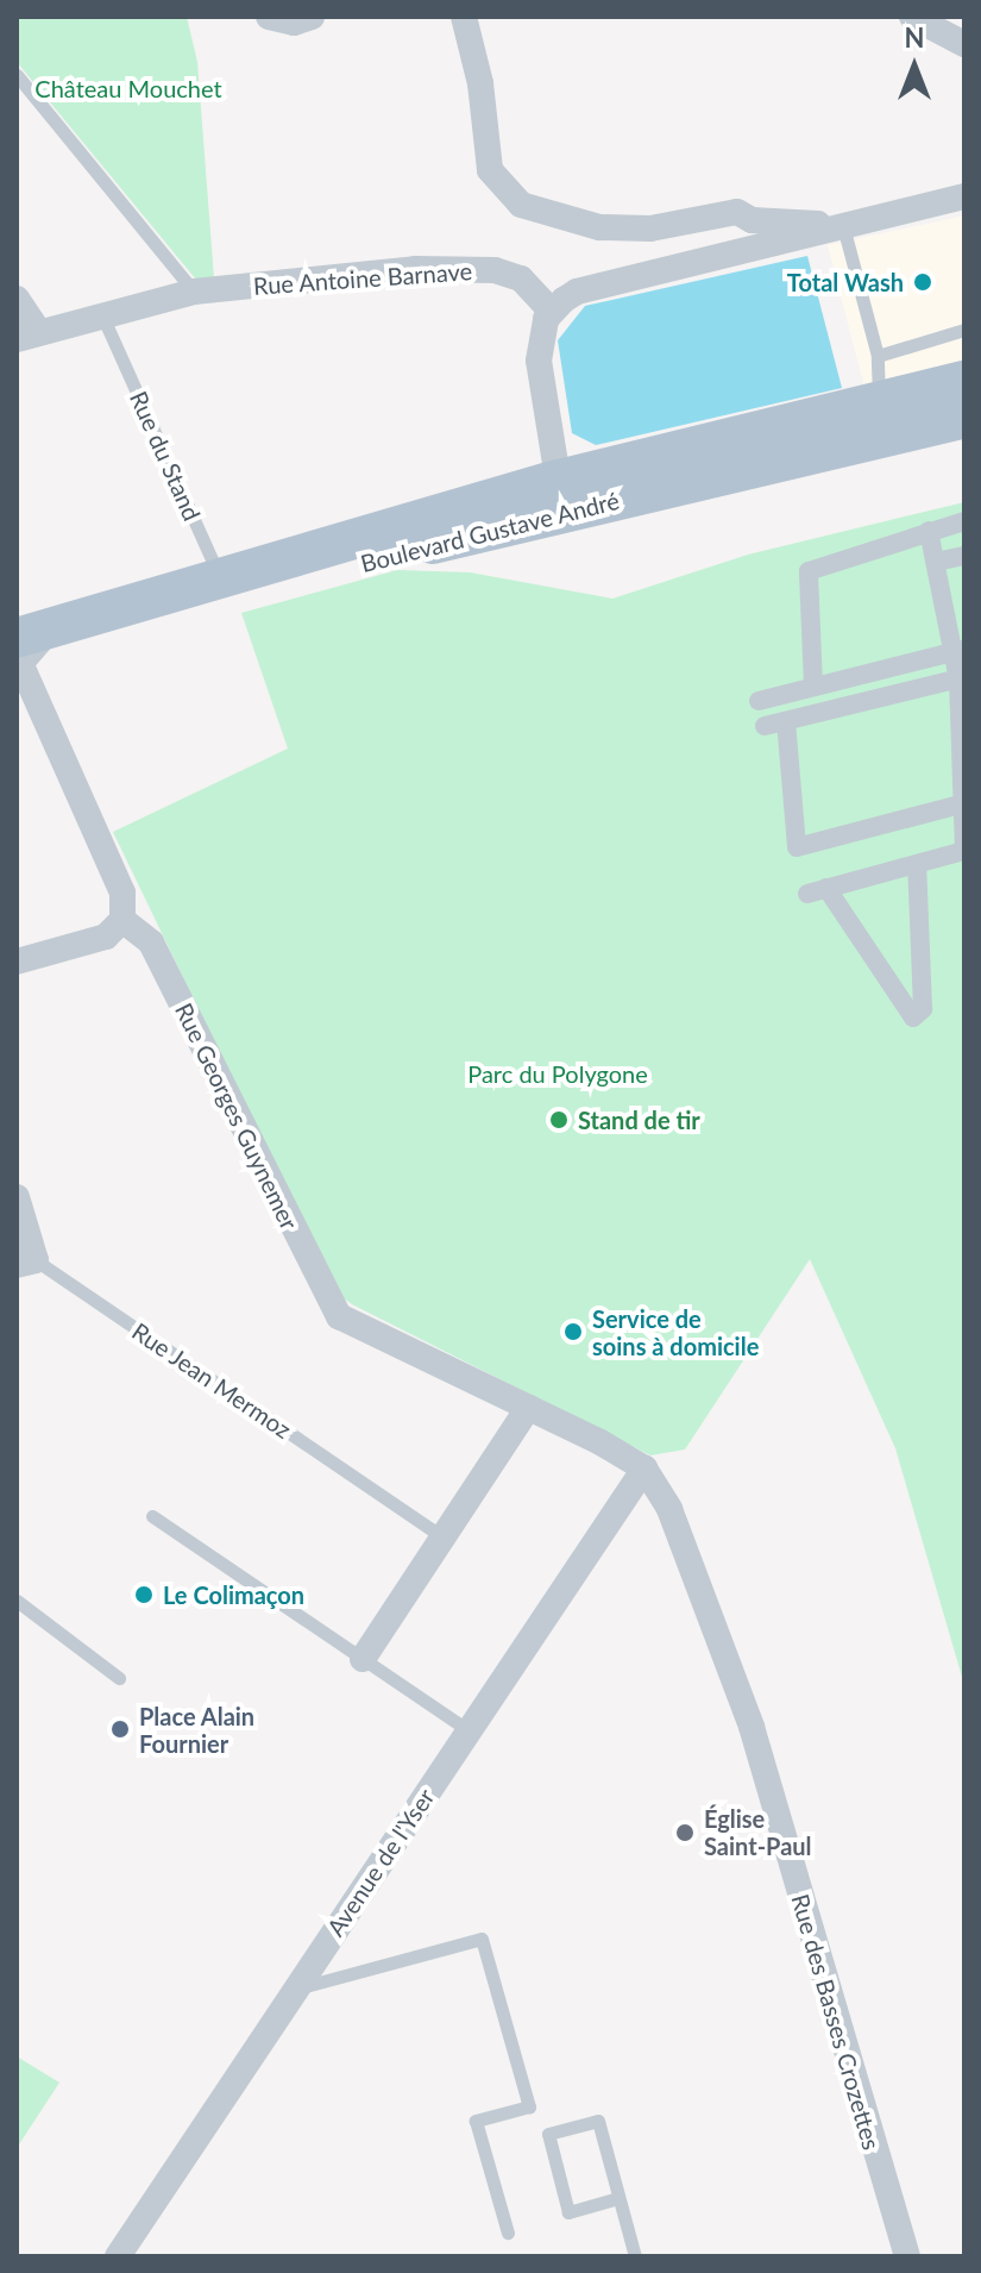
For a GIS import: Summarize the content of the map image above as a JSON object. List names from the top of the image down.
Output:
{
  "streets": {
    "main road": ["Boulevard Gustave André"],
    "street": [
      "Rue Antoine Barnave",
      "Rue Georges Guynemer",
      "Rue Jean Mermoz",
      "Avenue de l'Yser",
      "Rue des Basses Crozettes"
    ],
    "lane": ["Rue du Stand"]
  },
  "crossings": [
    ["Rue Antoine Barnave", "Rue du Stand"],
    ["Rue du Stand", "Boulevard Gustave André"],
    ["Rue Georges Guynemer", "Avenue de l'Yser"],
    ["Rue Georges Guynemer", "Rue des Basses Crozettes"],
    ["Avenue de l'Yser", "Rue des Basses Crozettes"]
  ],
  "parks": ["Château Mouchet", "Parc du Polygone"],
  "places": [
    "Total Wash",
    "Stand de tir",
    "Service de soins à domicile",
    "Le Colimaçon",
    "Place Alain Fournier",
    "Église Saint-Paul"
  ],
  "north": "top"
}
